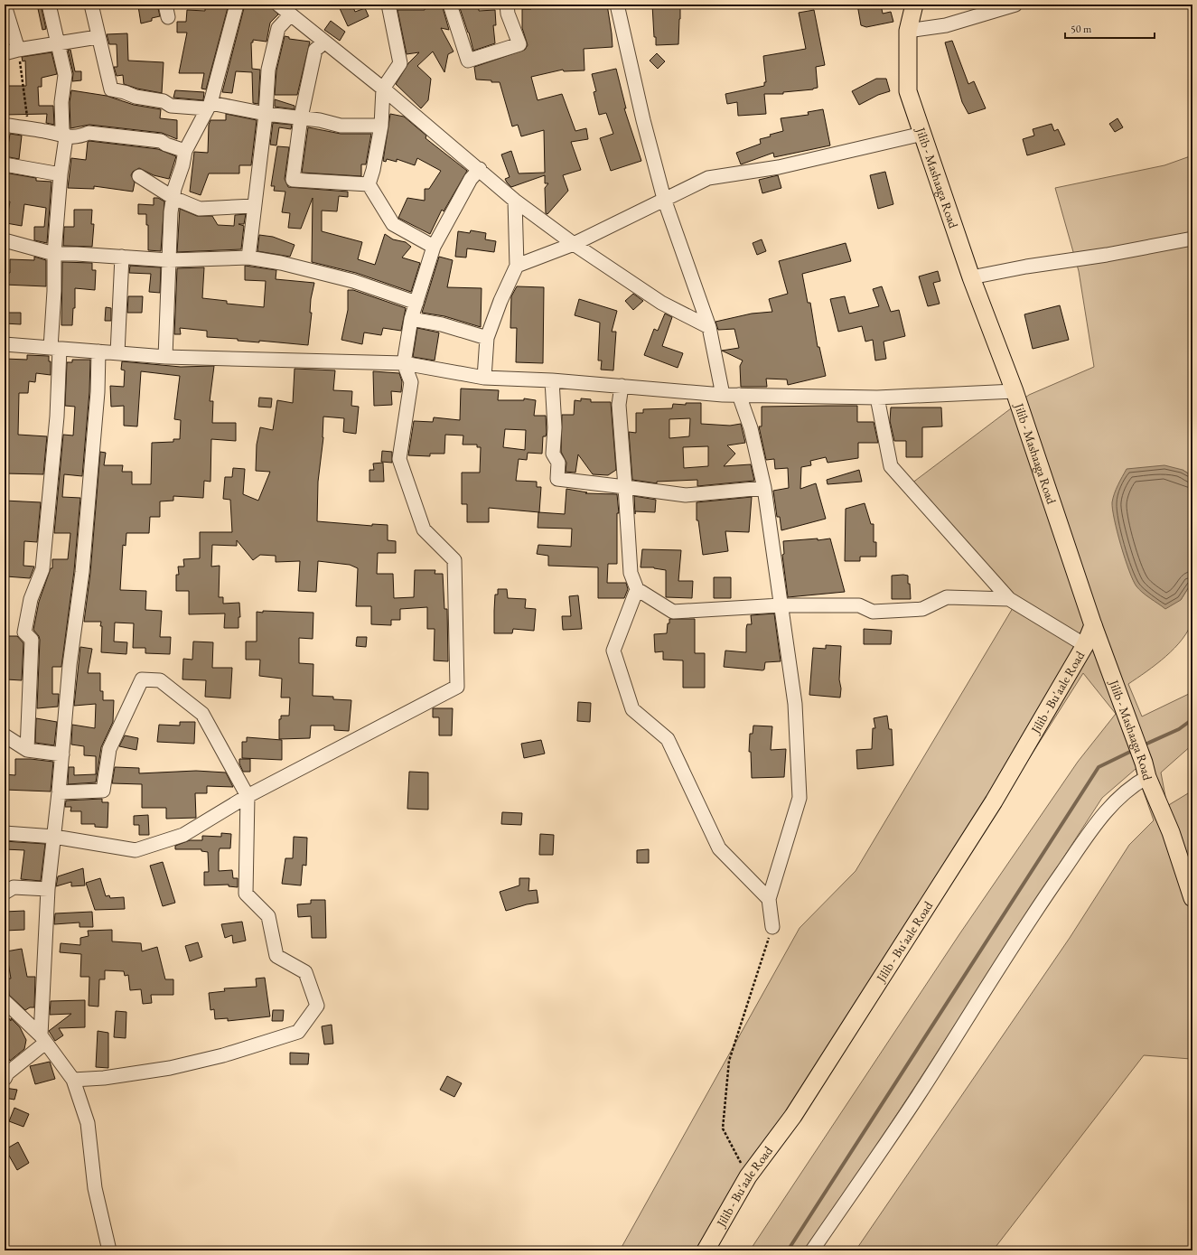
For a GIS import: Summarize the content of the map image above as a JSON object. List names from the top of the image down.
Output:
{
  "streets": {
    "main road": ["Jilib - Mashaaga Road", "Jilib - Bu'aale Road"]
  },
  "crossings": [
    ["Jilib - Mashaaga Road", "Jilib - Bu'aale Road"]
  ],
  "scale_bar": "50 m"
}
